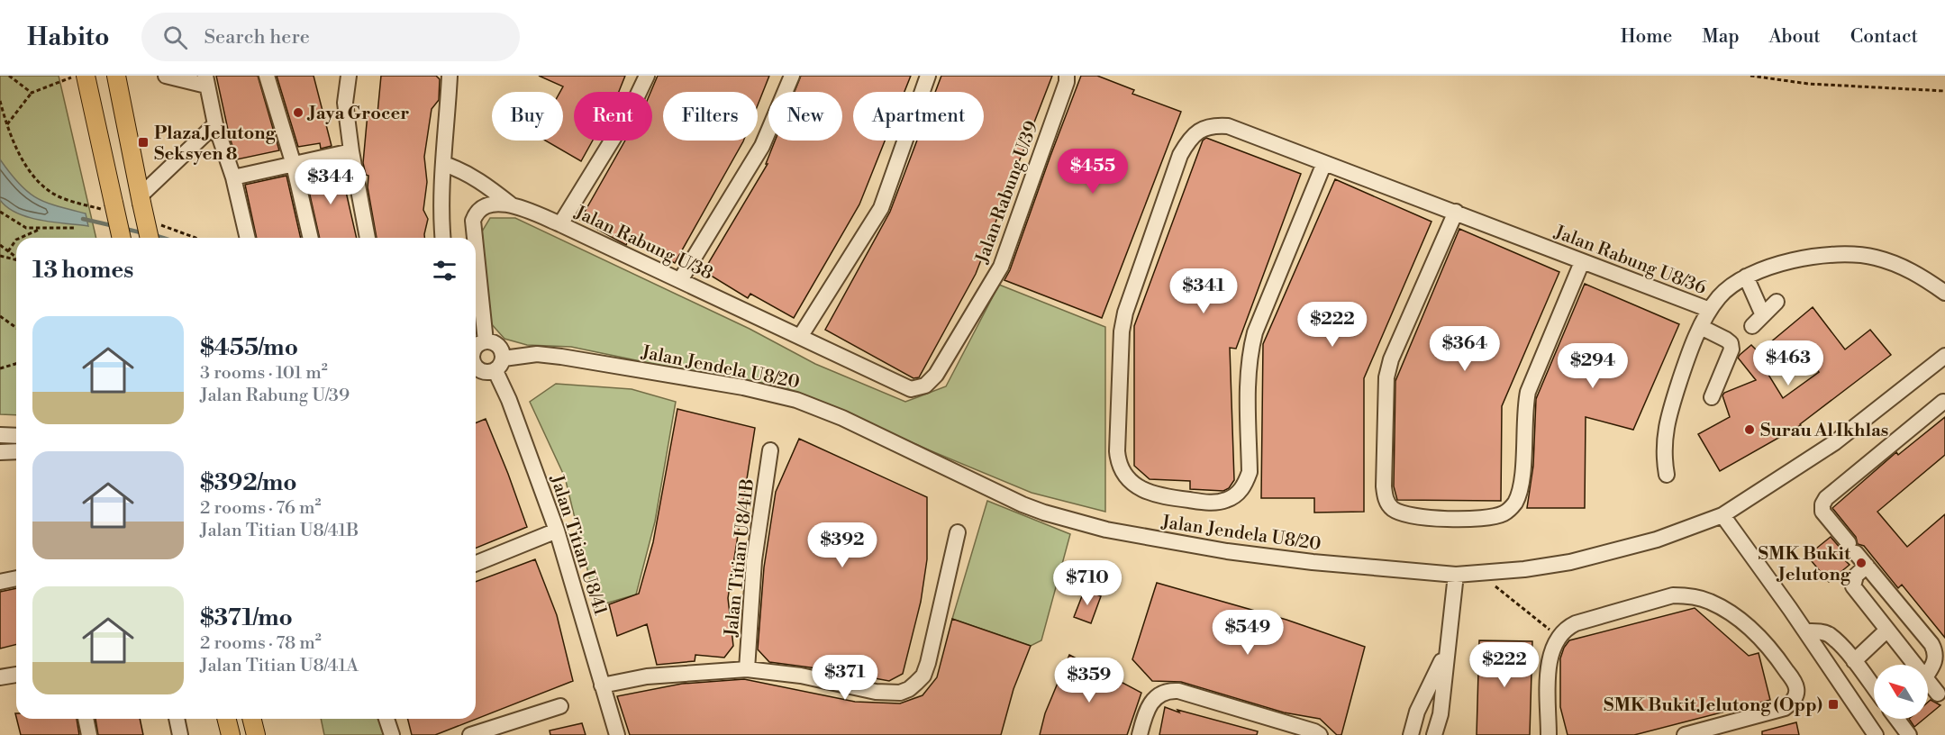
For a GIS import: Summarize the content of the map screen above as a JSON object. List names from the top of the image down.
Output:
{
  "streets": {
    "street": [
      "Jalan Rabung U/39",
      "Jalan Rabung U/38",
      "Jalan Rabung U8/36",
      "Jalan Jendela U8/20",
      "Jalan Titian U8/41",
      "Jalan Titian U8/41B"
    ]
  },
  "crossings": [
    ["Jalan Rabung U/39", "Jalan Rabung U/38"],
    ["Jalan Jendela U8/20", "Jalan Titian U8/41"]
  ],
  "places": {
    "other": ["Jaya Grocer", "Surau Al Ikhlas", "SMK Bukit Jelutong"],
    "transit": ["Plaza Jelutong Seksyen 8", "SMK Bukit Jelutong (Opp)"]
  },
  "north": "top left",
  "page": {
    "header": "Habito",
    "search": "Search here",
    "nav": [
      "Home",
      "Map",
      "About",
      "Contact"
    ],
    "chip": [
      "Buy",
      "Rent",
      "Filters",
      "New",
      "Apartment"
    ],
    "price": [
      "$455",
      "$344",
      "$341",
      "$222",
      "$364",
      "$463",
      "$294",
      "$392",
      "$710",
      "$549",
      "$222",
      "$371",
      "$359"
    ],
    "heading": "13 homes",
    "list": [
      {
        "name": "$455/mo",
        "note": "3 rooms · 101 m² · Jalan Rabung U/39"
      },
      {
        "name": "$392/mo",
        "note": "2 rooms · 76 m² · Jalan Titian U8/41B"
      },
      {
        "name": "$371/mo",
        "note": "2 rooms · 78 m² · Jalan Titian U8/41A"
      }
    ]
  }
}
